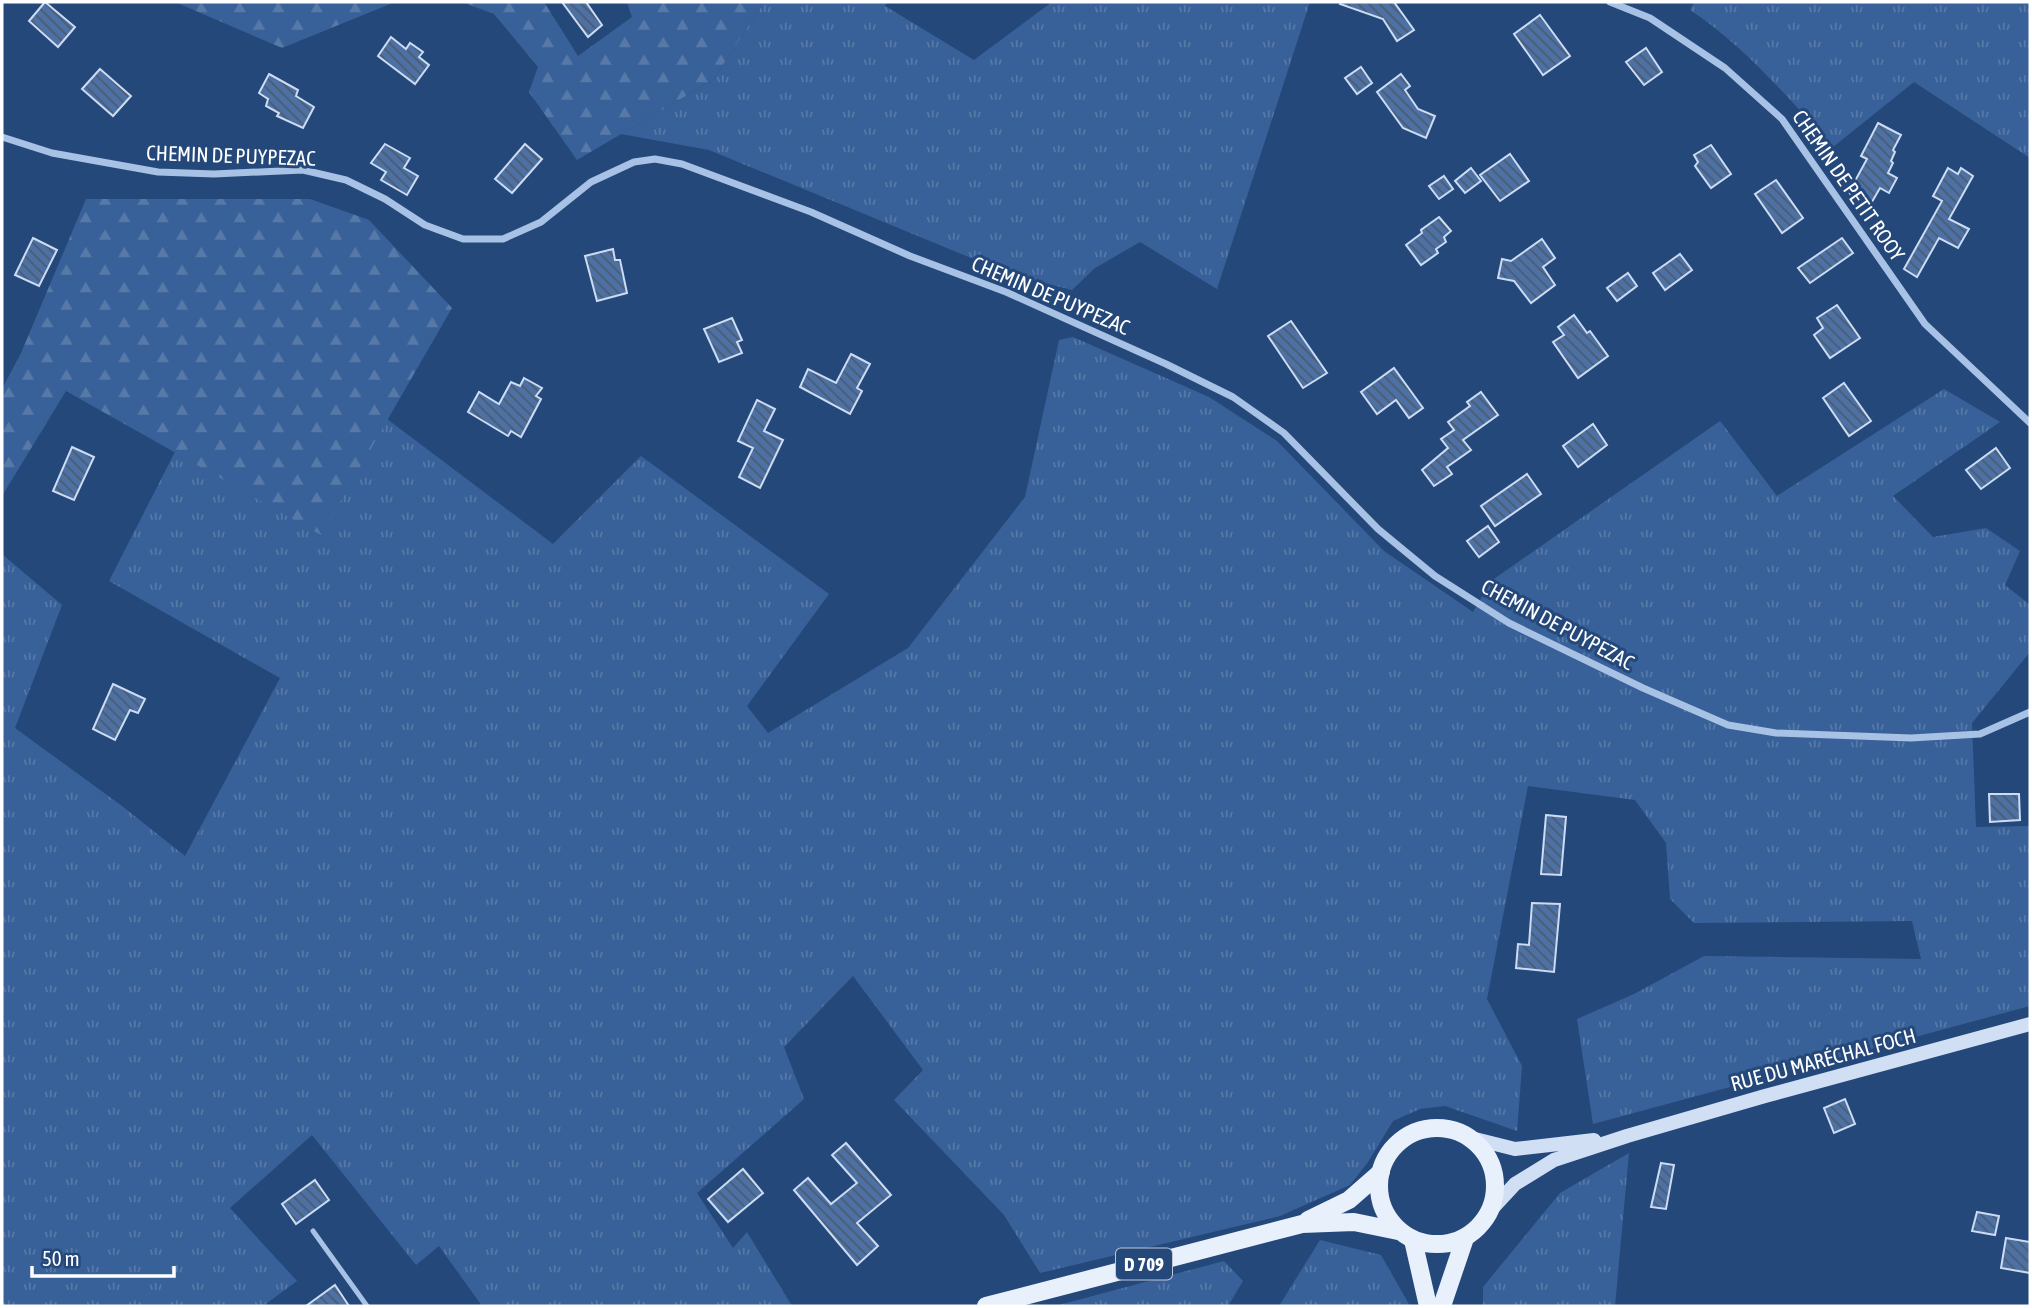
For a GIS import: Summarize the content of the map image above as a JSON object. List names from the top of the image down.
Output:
{
  "streets": {
    "main road": ["RUE DU MARÉCHAL FOCH", "D 709"],
    "street": ["CHEMIN DE PUYPEZAC", "CHEMIN DE PETIT ROOY"]
  },
  "crossings": [
    ["RUE DU MARÉCHAL FOCH", "D 709"]
  ],
  "scale_bar": "50 m"
}
